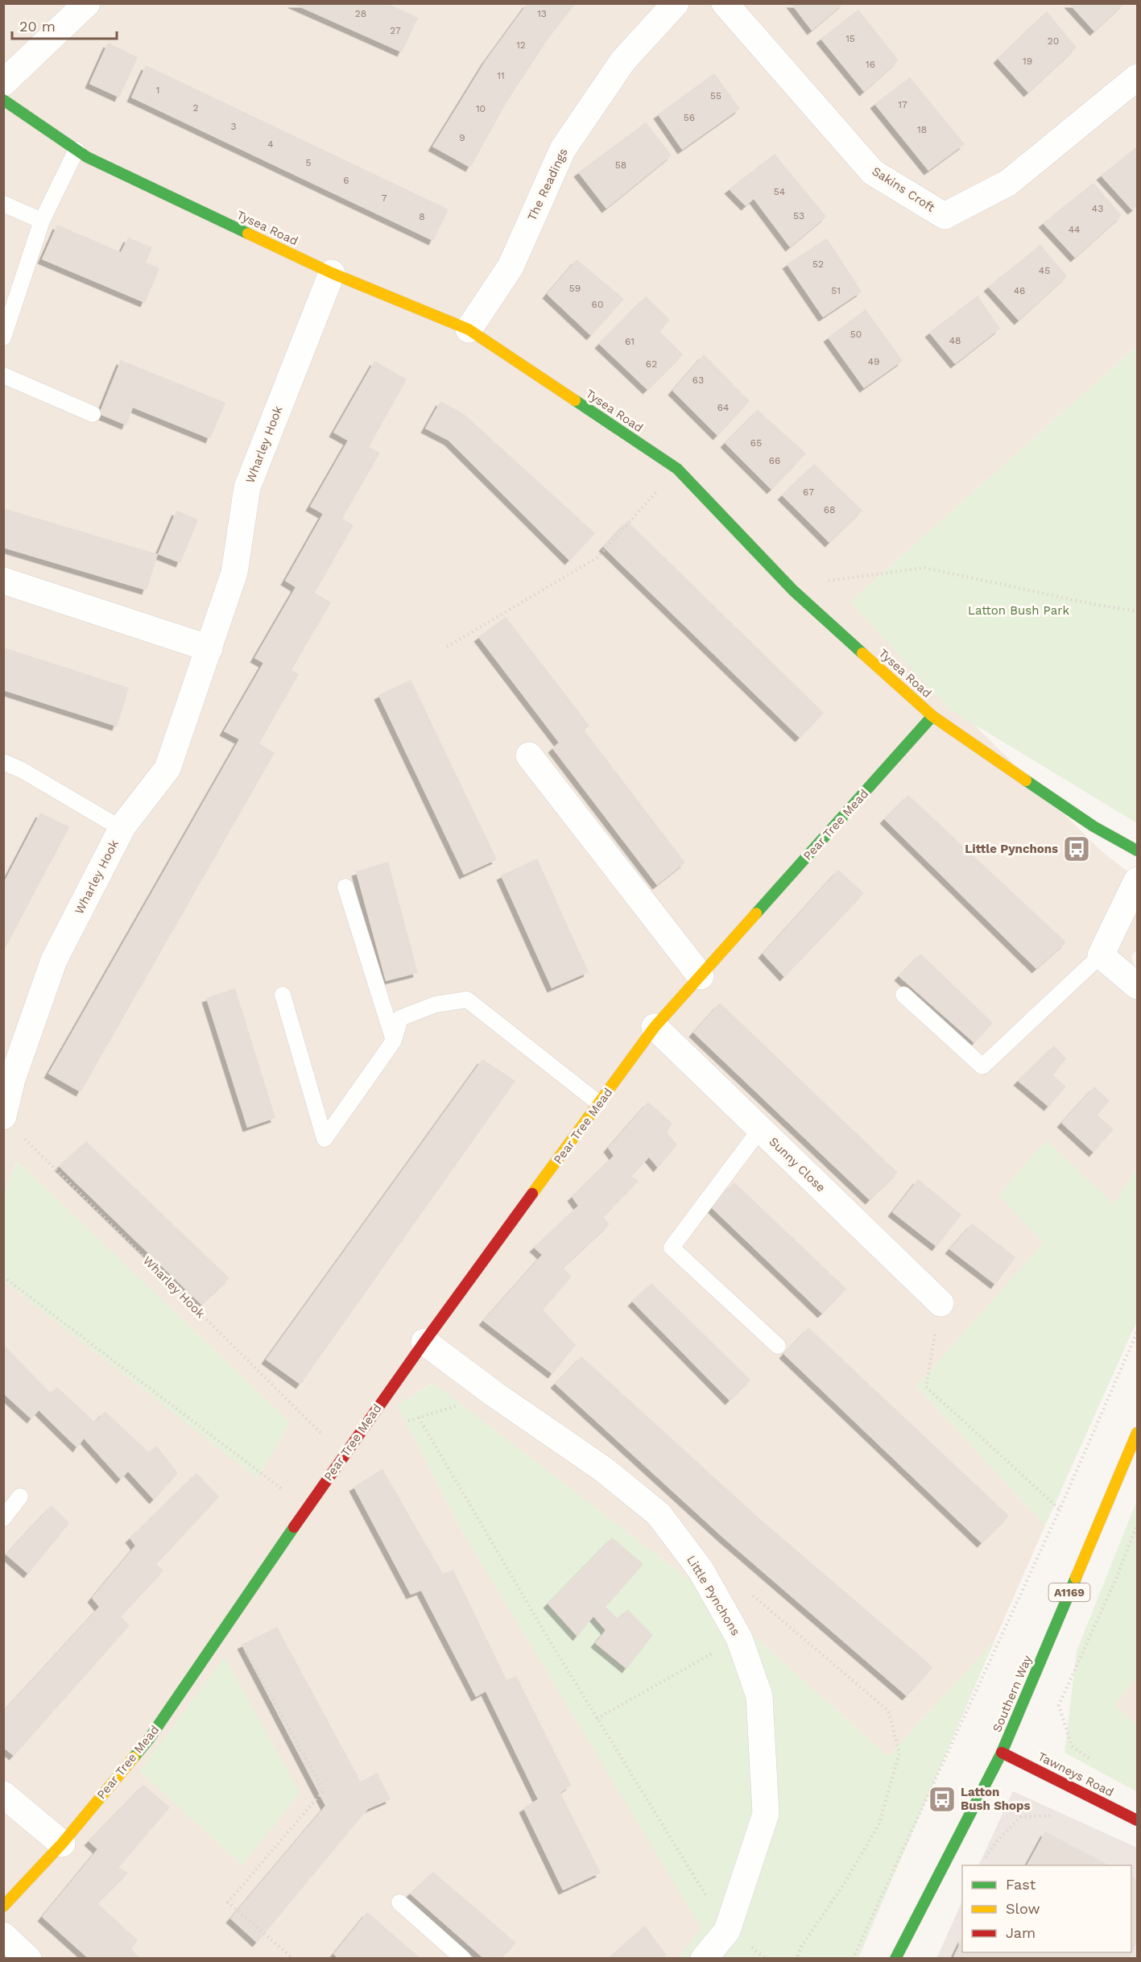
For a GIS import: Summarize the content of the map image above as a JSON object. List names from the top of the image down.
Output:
{
  "streets": {
    "street": [
      "The Readings",
      "Sakins Croft",
      "Tysea Road",
      "Wharley Hook",
      "Pear Tree Mead",
      "Sunny Close",
      "A1169",
      "Little Pynchons",
      "Southern Way",
      "Tawneys Road"
    ]
  },
  "crossings": [
    ["The Readings", "Tysea Road"],
    ["Tysea Road", "Wharley Hook"],
    ["Tysea Road", "Pear Tree Mead"],
    ["Wharley Hook", "Pear Tree Mead"],
    ["Pear Tree Mead", "Sunny Close"],
    ["Pear Tree Mead", "Little Pynchons"],
    ["Southern Way", "Tawneys Road"]
  ],
  "parks": ["Latton Bush Park"],
  "places": {
    "bus stop": ["Little Pynchons", "Latton Bush Shops"]
  },
  "house_numbers": [
    "28",
    "13",
    "27",
    "15",
    "20",
    "12",
    "19",
    "16",
    "11",
    "1",
    "55",
    "17",
    "2",
    "10",
    "56",
    "3",
    "18",
    "9",
    "4",
    "5",
    "58",
    "6",
    "54",
    "7",
    "43",
    "53",
    "8",
    "44",
    "52",
    "45",
    "59",
    "51",
    "46",
    "60",
    "50",
    "48",
    "61",
    "49",
    "62",
    "63",
    "64",
    "65",
    "66",
    "67",
    "68"
  ],
  "legend": ["Fast", "Slow", "Jam"],
  "scale_bar": "20 m"
}
